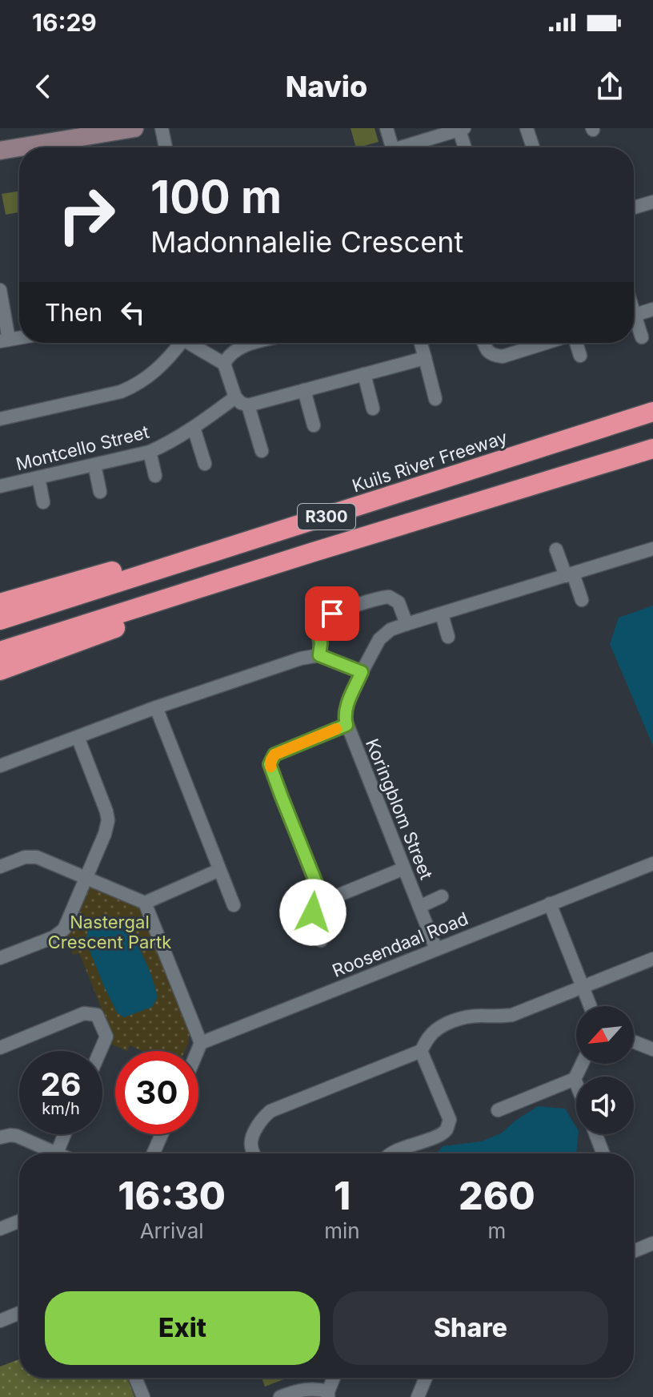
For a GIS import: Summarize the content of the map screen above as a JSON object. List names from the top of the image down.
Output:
{
  "streets": {
    "highway": ["Kuils River Freeway", "R300"],
    "street": ["Montcello Street", "Koringblom Street", "Roosendaal Road"]
  },
  "crossings": [
    ["Koringblom Street", "Roosendaal Road"]
  ],
  "parks": ["Nastergal Crescent Partk"],
  "north": "bottom left",
  "page": {
    "status": "16:29",
    "header": "Navio",
    "turn": ["100 m", "Madonnalelie Crescent"],
    "then": "Then",
    "speed": "26 km/h",
    "limit": "30",
    "eta": [
      "16:30",
      "Arrival",
      "1",
      "min",
      "260",
      "m"
    ],
    "buttons": ["Exit", "Share"]
  }
}
